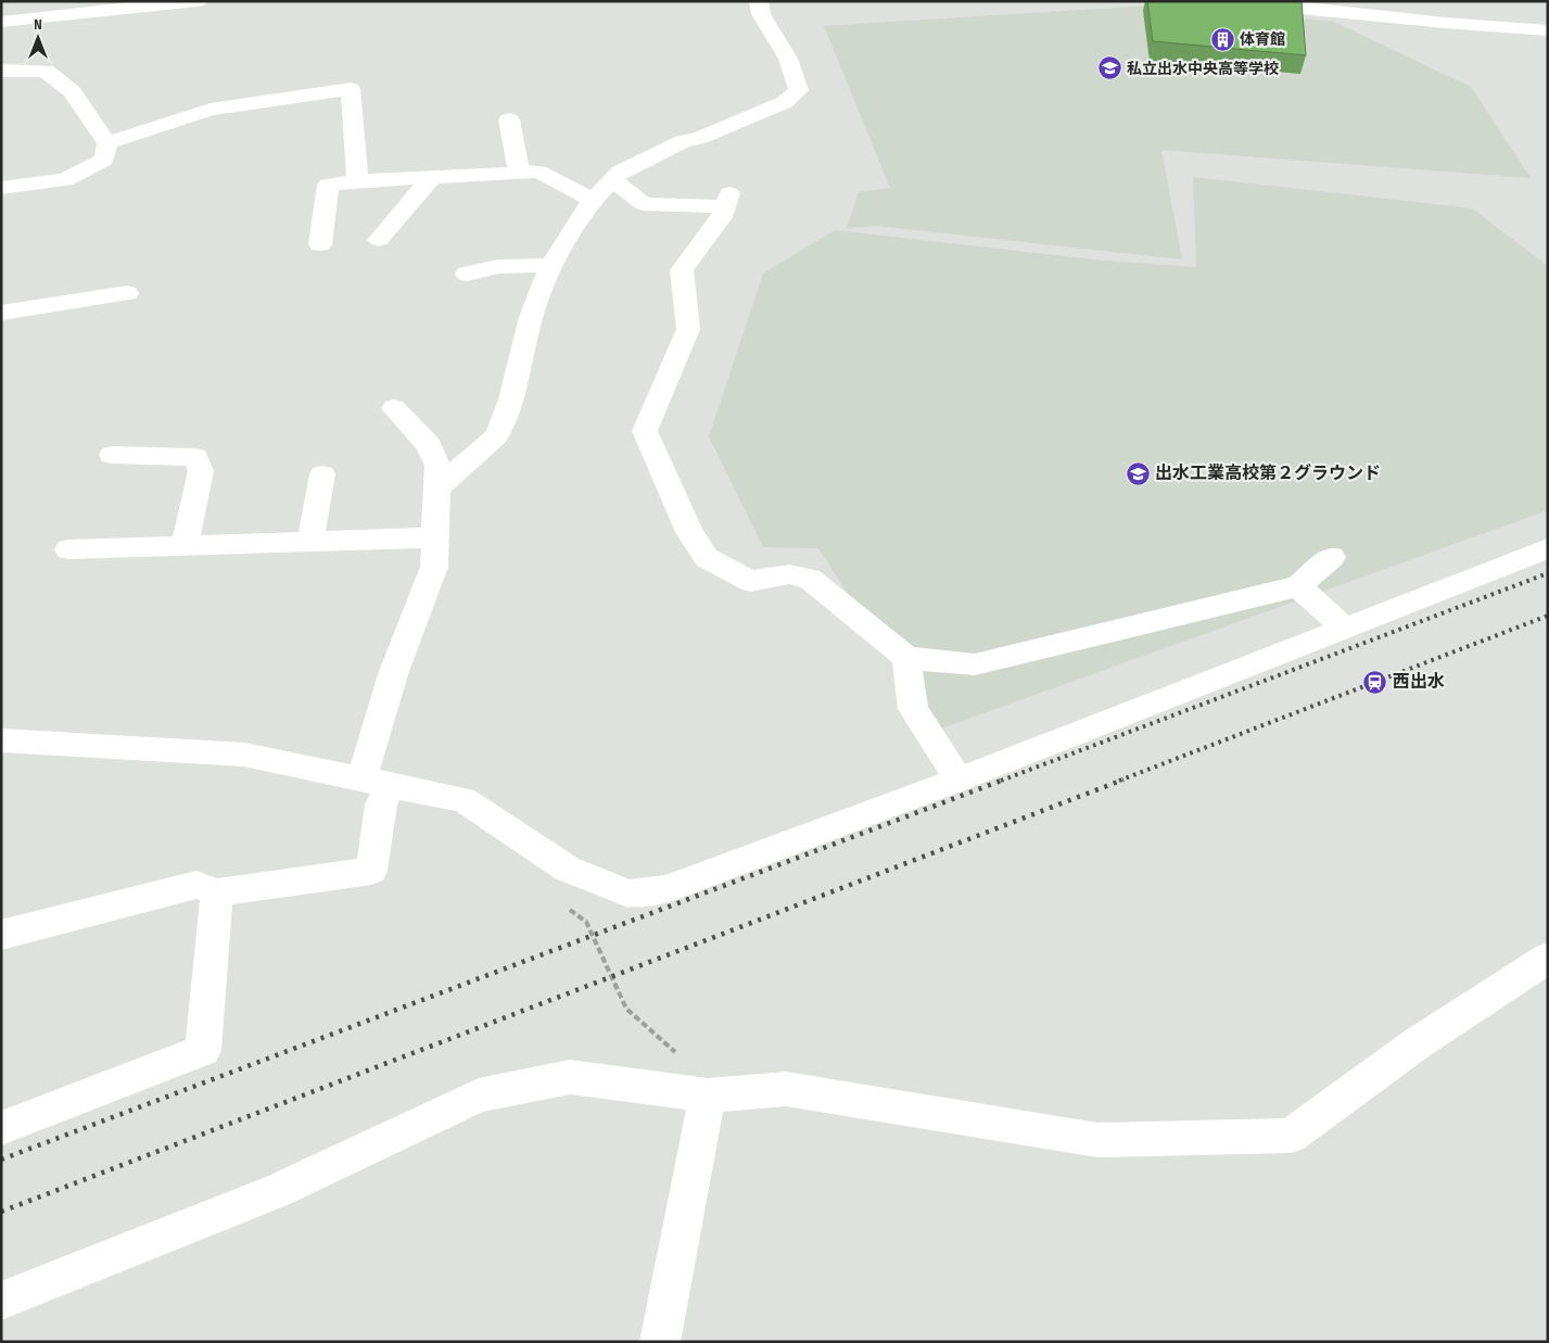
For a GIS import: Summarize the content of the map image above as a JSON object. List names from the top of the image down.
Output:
{
  "places": {
    "building": ["体育館"],
    "school or university": ["私立出水中央高等学校", "出水工業高校第２グラウンド"],
    "station": ["西出水"]
  },
  "north": "top"
}
